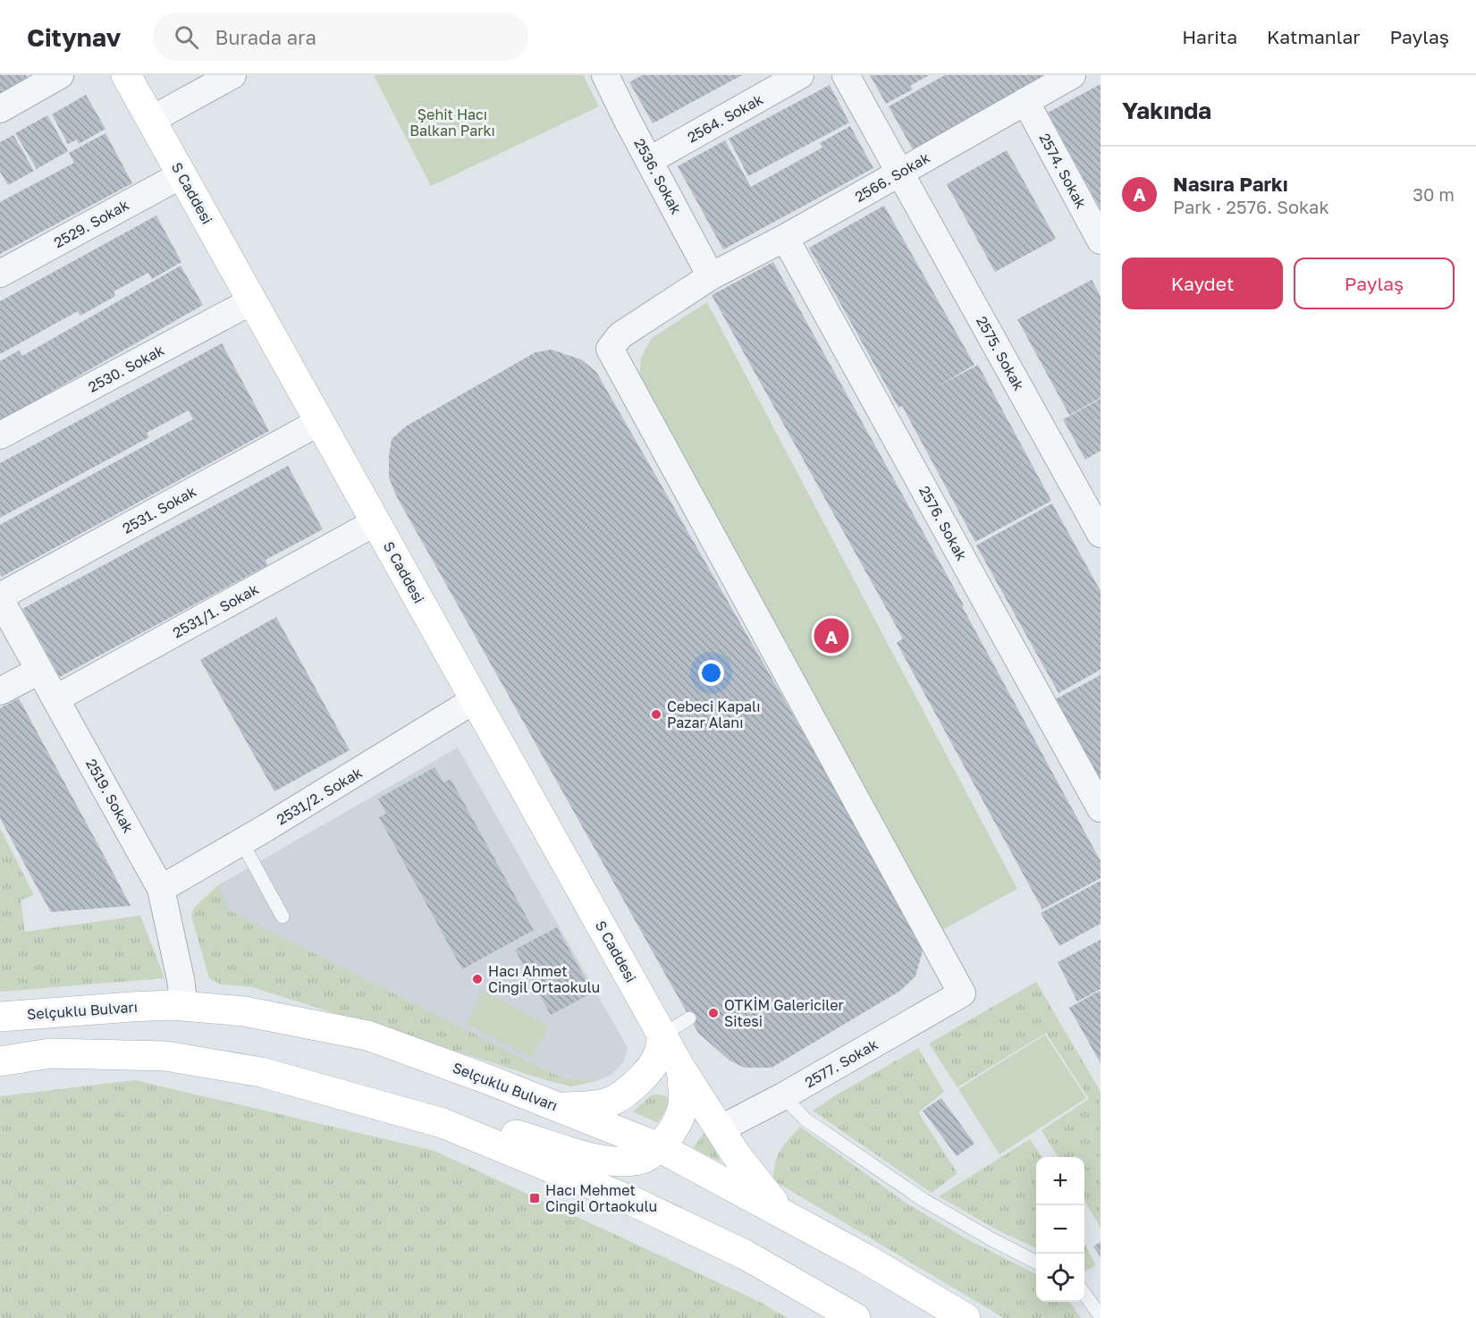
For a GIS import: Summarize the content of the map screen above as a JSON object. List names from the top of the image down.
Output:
{
  "streets": {
    "main road": ["S Caddesi", "Selçuklu Bulvarı"],
    "street": [
      "2564. Sokak",
      "2574. Sokak",
      "2536. Sokak",
      "2566. Sokak",
      "2529. Sokak",
      "2575. Sokak",
      "2530. Sokak",
      "2531. Sokak",
      "2576. Sokak",
      "2531/1. Sokak",
      "2519. Sokak",
      "2531/2. Sokak",
      "2577. Sokak"
    ]
  },
  "crossings": [
    ["2564. Sokak", "2536. Sokak"],
    ["2574. Sokak", "2566. Sokak"],
    ["2536. Sokak", "2566. Sokak"],
    ["2566. Sokak", "2575. Sokak"],
    ["2566. Sokak", "2576. Sokak"],
    ["2566. Sokak", "2577. Sokak"],
    ["S Caddesi", "2529. Sokak"],
    ["S Caddesi", "2530. Sokak"],
    ["S Caddesi", "2531. Sokak"],
    ["S Caddesi", "2531/1. Sokak"],
    ["S Caddesi", "2531/2. Sokak"],
    ["S Caddesi", "Selçuklu Bulvarı"],
    ["S Caddesi", "2577. Sokak"],
    ["2531. Sokak", "2519. Sokak"],
    ["2531/1. Sokak", "2519. Sokak"],
    ["2519. Sokak", "2531/2. Sokak"],
    ["2519. Sokak", "Selçuklu Bulvarı"]
  ],
  "parks": ["Şehit Hacı Balkan Parkı"],
  "places": {
    "other": ["Cebeci Kapalı Pazar Alanı", "Hacı Ahmet Cingil Ortaokulu", "OTKİM Galericiler Sitesi"],
    "transit": ["Hacı Mehmet Cingil Ortaokulu"]
  },
  "page": {
    "header": "Citynav",
    "search": "Burada ara",
    "nav": ["Harita", "Katmanlar", "Paylaş"],
    "heading": "Yakında",
    "list": [
      {
        "mark": "A",
        "name": "Nasıra Parkı",
        "note": "Park · 2576. Sokak",
        "value": "30 m"
      }
    ],
    "buttons": ["Kaydet", "Paylaş"],
    "pins": "A",
    "map_buttons": ["+", "−"]
  }
}
